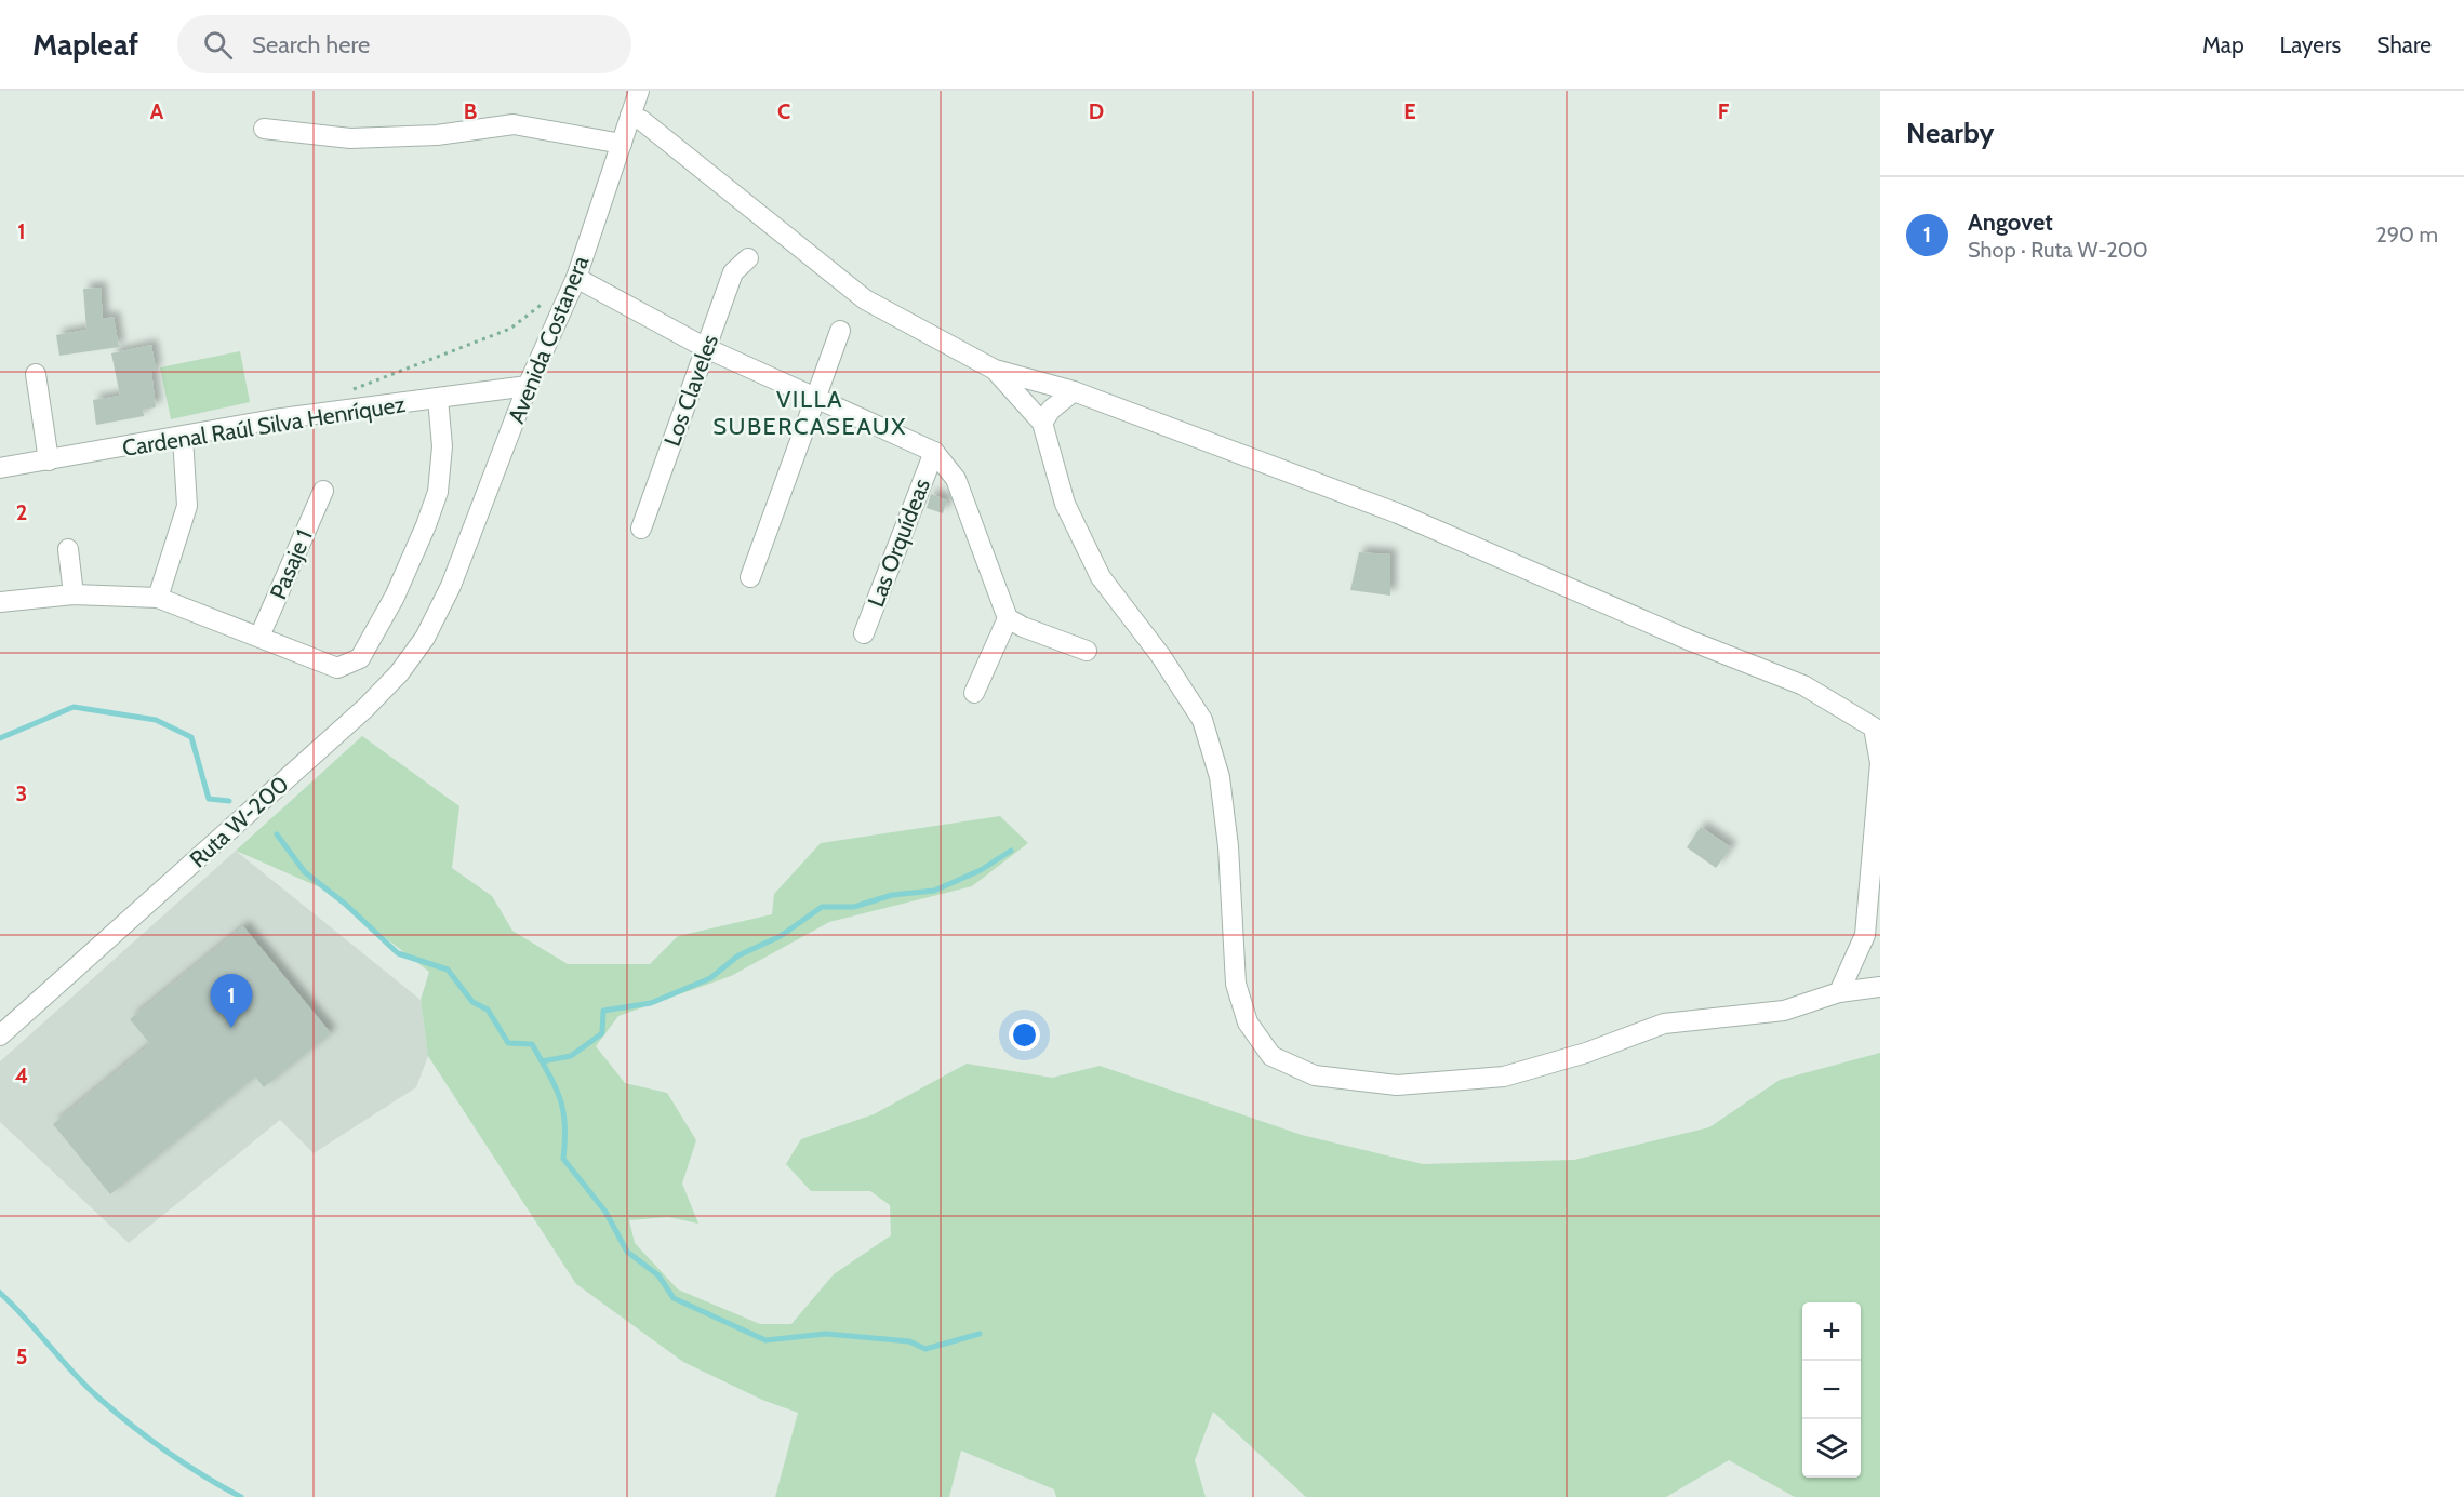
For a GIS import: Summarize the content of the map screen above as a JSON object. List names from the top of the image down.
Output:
{
  "streets": {
    "street": [
      "Avenida Costanera",
      "Los Claveles",
      "Cardenal Raúl Silva Henríquez",
      "Las Orquídeas",
      "Pasaje 1",
      "Ruta W-200"
    ]
  },
  "crossings": [
    ["Avenida Costanera", "Cardenal Raúl Silva Henríquez"],
    ["Avenida Costanera", "Ruta W-200"]
  ],
  "districts": ["VILLA SUBERCASEAUX"],
  "page": {
    "header": "Mapleaf",
    "search": "Search here",
    "nav": ["Map", "Layers", "Share"],
    "heading": "Nearby",
    "list": [
      {
        "mark": "1",
        "name": "Angovet",
        "note": "Shop · Ruta W-200",
        "value": "290 m"
      }
    ],
    "pins": "1",
    "map_buttons": ["+", "−"]
  },
  "grid": {
    "columns": [
      "A",
      "B",
      "C",
      "D",
      "E",
      "F"
    ],
    "rows": [
      "1",
      "2",
      "3",
      "4",
      "5"
    ]
  }
}
